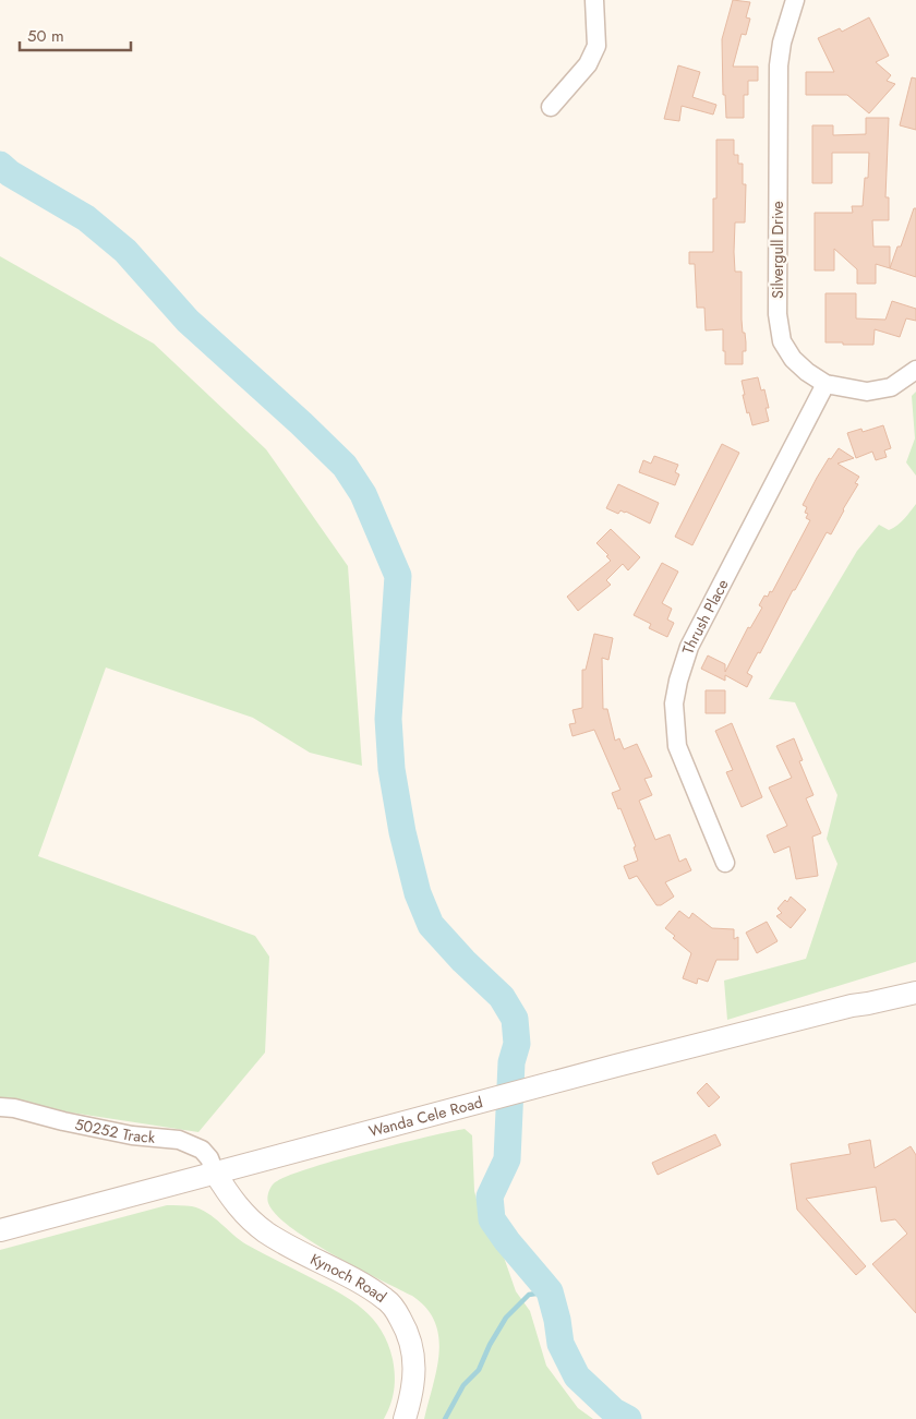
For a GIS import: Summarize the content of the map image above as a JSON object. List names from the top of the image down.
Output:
{
  "streets": {
    "street": [
      "Silvergull Drive",
      "Thrush Place",
      "Wanda Cele Road",
      "50252 Track",
      "Kynoch Road"
    ]
  },
  "crossings": [
    ["Silvergull Drive", "Thrush Place"],
    ["Wanda Cele Road", "50252 Track"],
    ["Wanda Cele Road", "Kynoch Road"],
    ["50252 Track", "Kynoch Road"]
  ],
  "scale_bar": "50 m"
}
